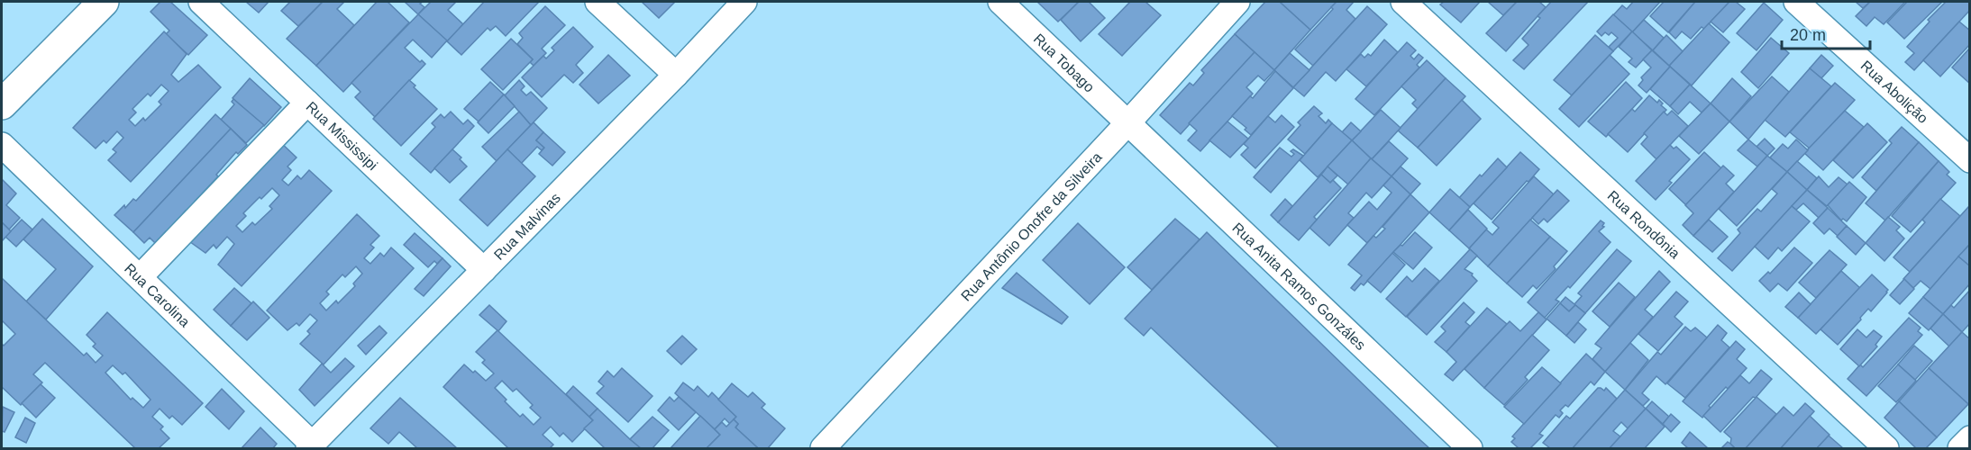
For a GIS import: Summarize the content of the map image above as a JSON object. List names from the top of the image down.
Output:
{
  "streets": {
    "street": [
      "Rua Tobago",
      "Rua Abolição",
      "Rua Mississipi",
      "Rua Rondônia",
      "Rua Malvinas",
      "Rua Antônio Onofre da Silveira",
      "Rua Anita Ramos Gonzáles",
      "Rua Carolina"
    ]
  },
  "crossings": [
    ["Rua Tobago", "Rua Antônio Onofre da Silveira"],
    ["Rua Tobago", "Rua Anita Ramos Gonzáles"],
    ["Rua Mississipi", "Rua Malvinas"],
    ["Rua Malvinas", "Rua Carolina"],
    ["Rua Antônio Onofre da Silveira", "Rua Anita Ramos Gonzáles"]
  ],
  "scale_bar": "20 m"
}
